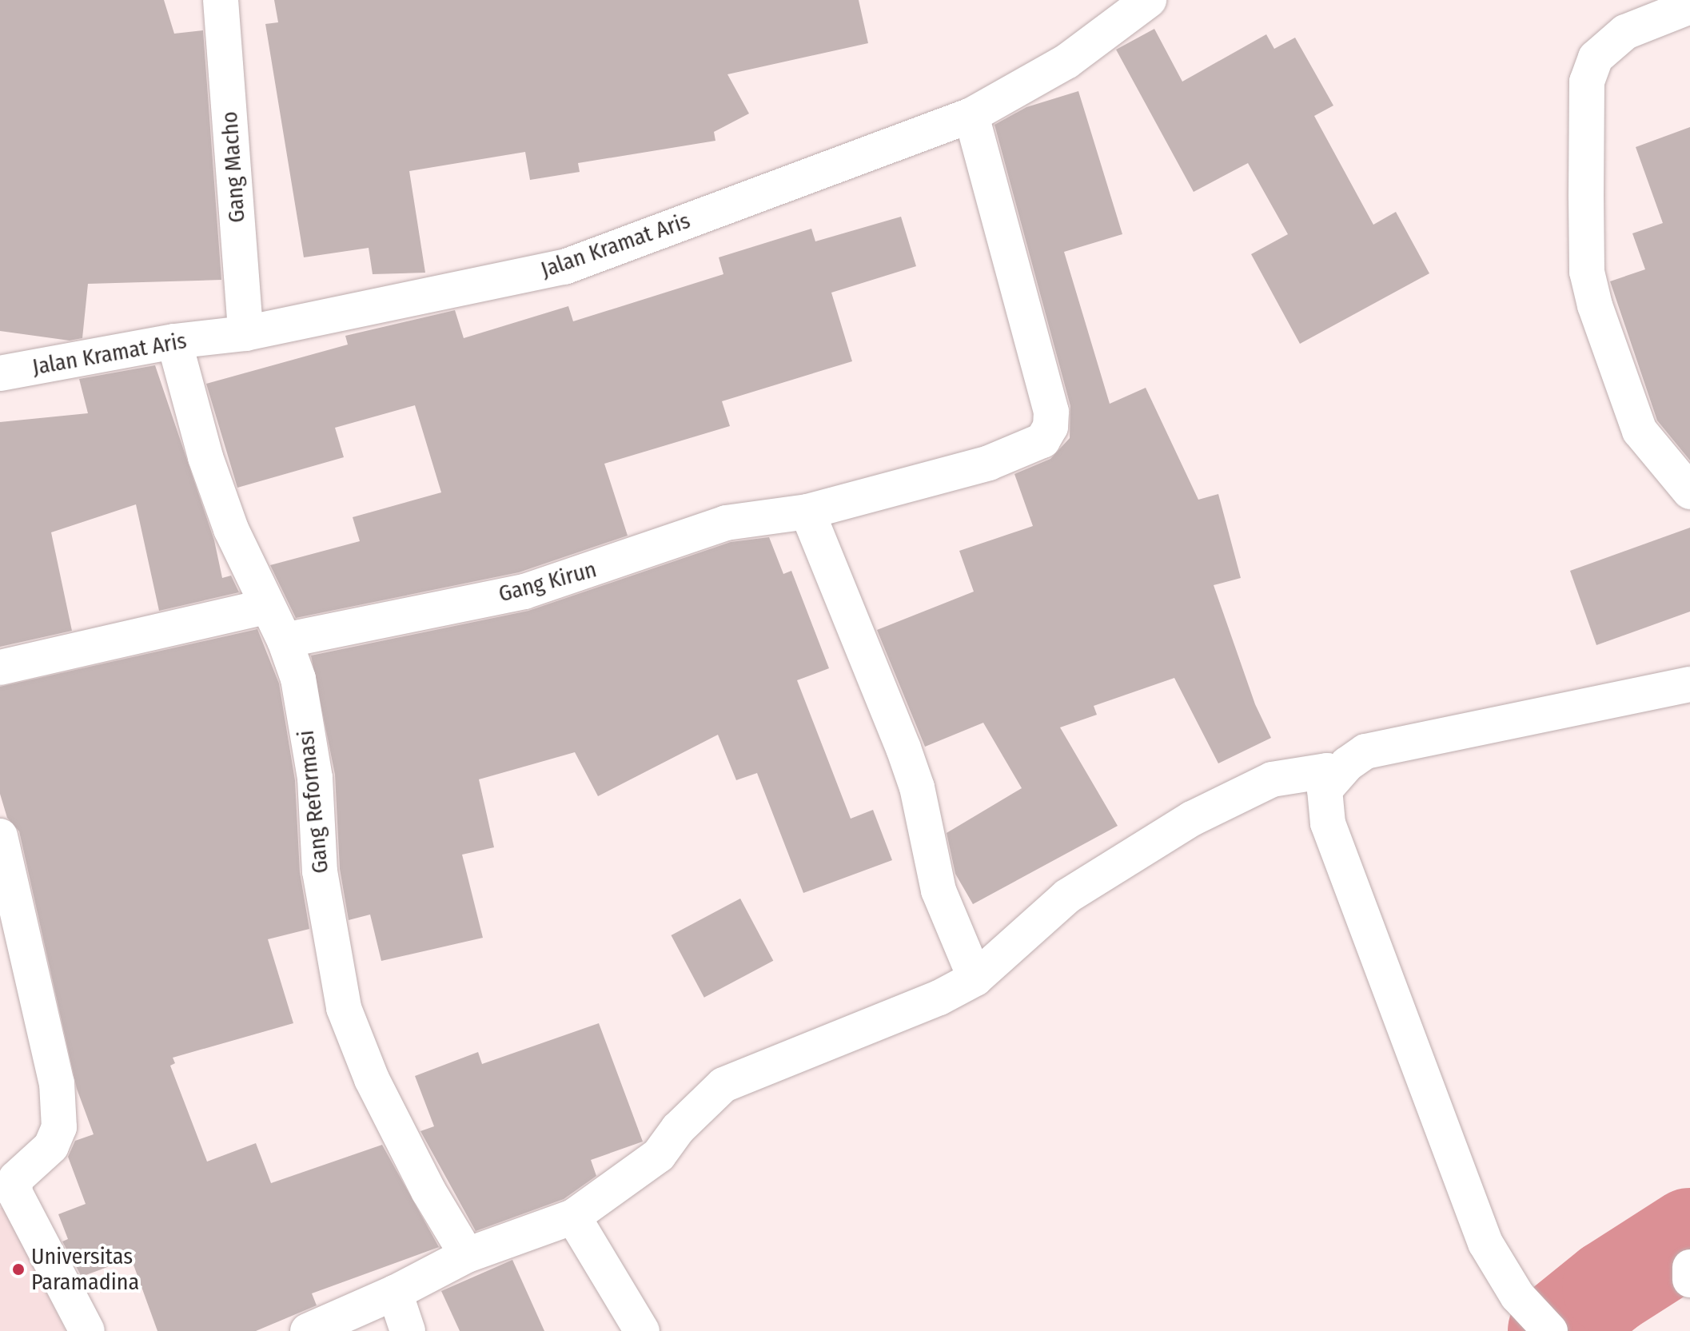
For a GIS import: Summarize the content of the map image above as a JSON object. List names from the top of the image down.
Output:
{
  "streets": {
    "street": [
      "Gang Macho",
      "Jalan Kramat Aris",
      "Gang Kirun",
      "Gang Reformasi"
    ]
  },
  "crossings": [
    ["Gang Macho", "Jalan Kramat Aris"],
    ["Jalan Kramat Aris", "Gang Kirun"],
    ["Jalan Kramat Aris", "Gang Reformasi"],
    ["Gang Kirun", "Gang Reformasi"]
  ],
  "places": ["Universitas Paramadina"]
}
